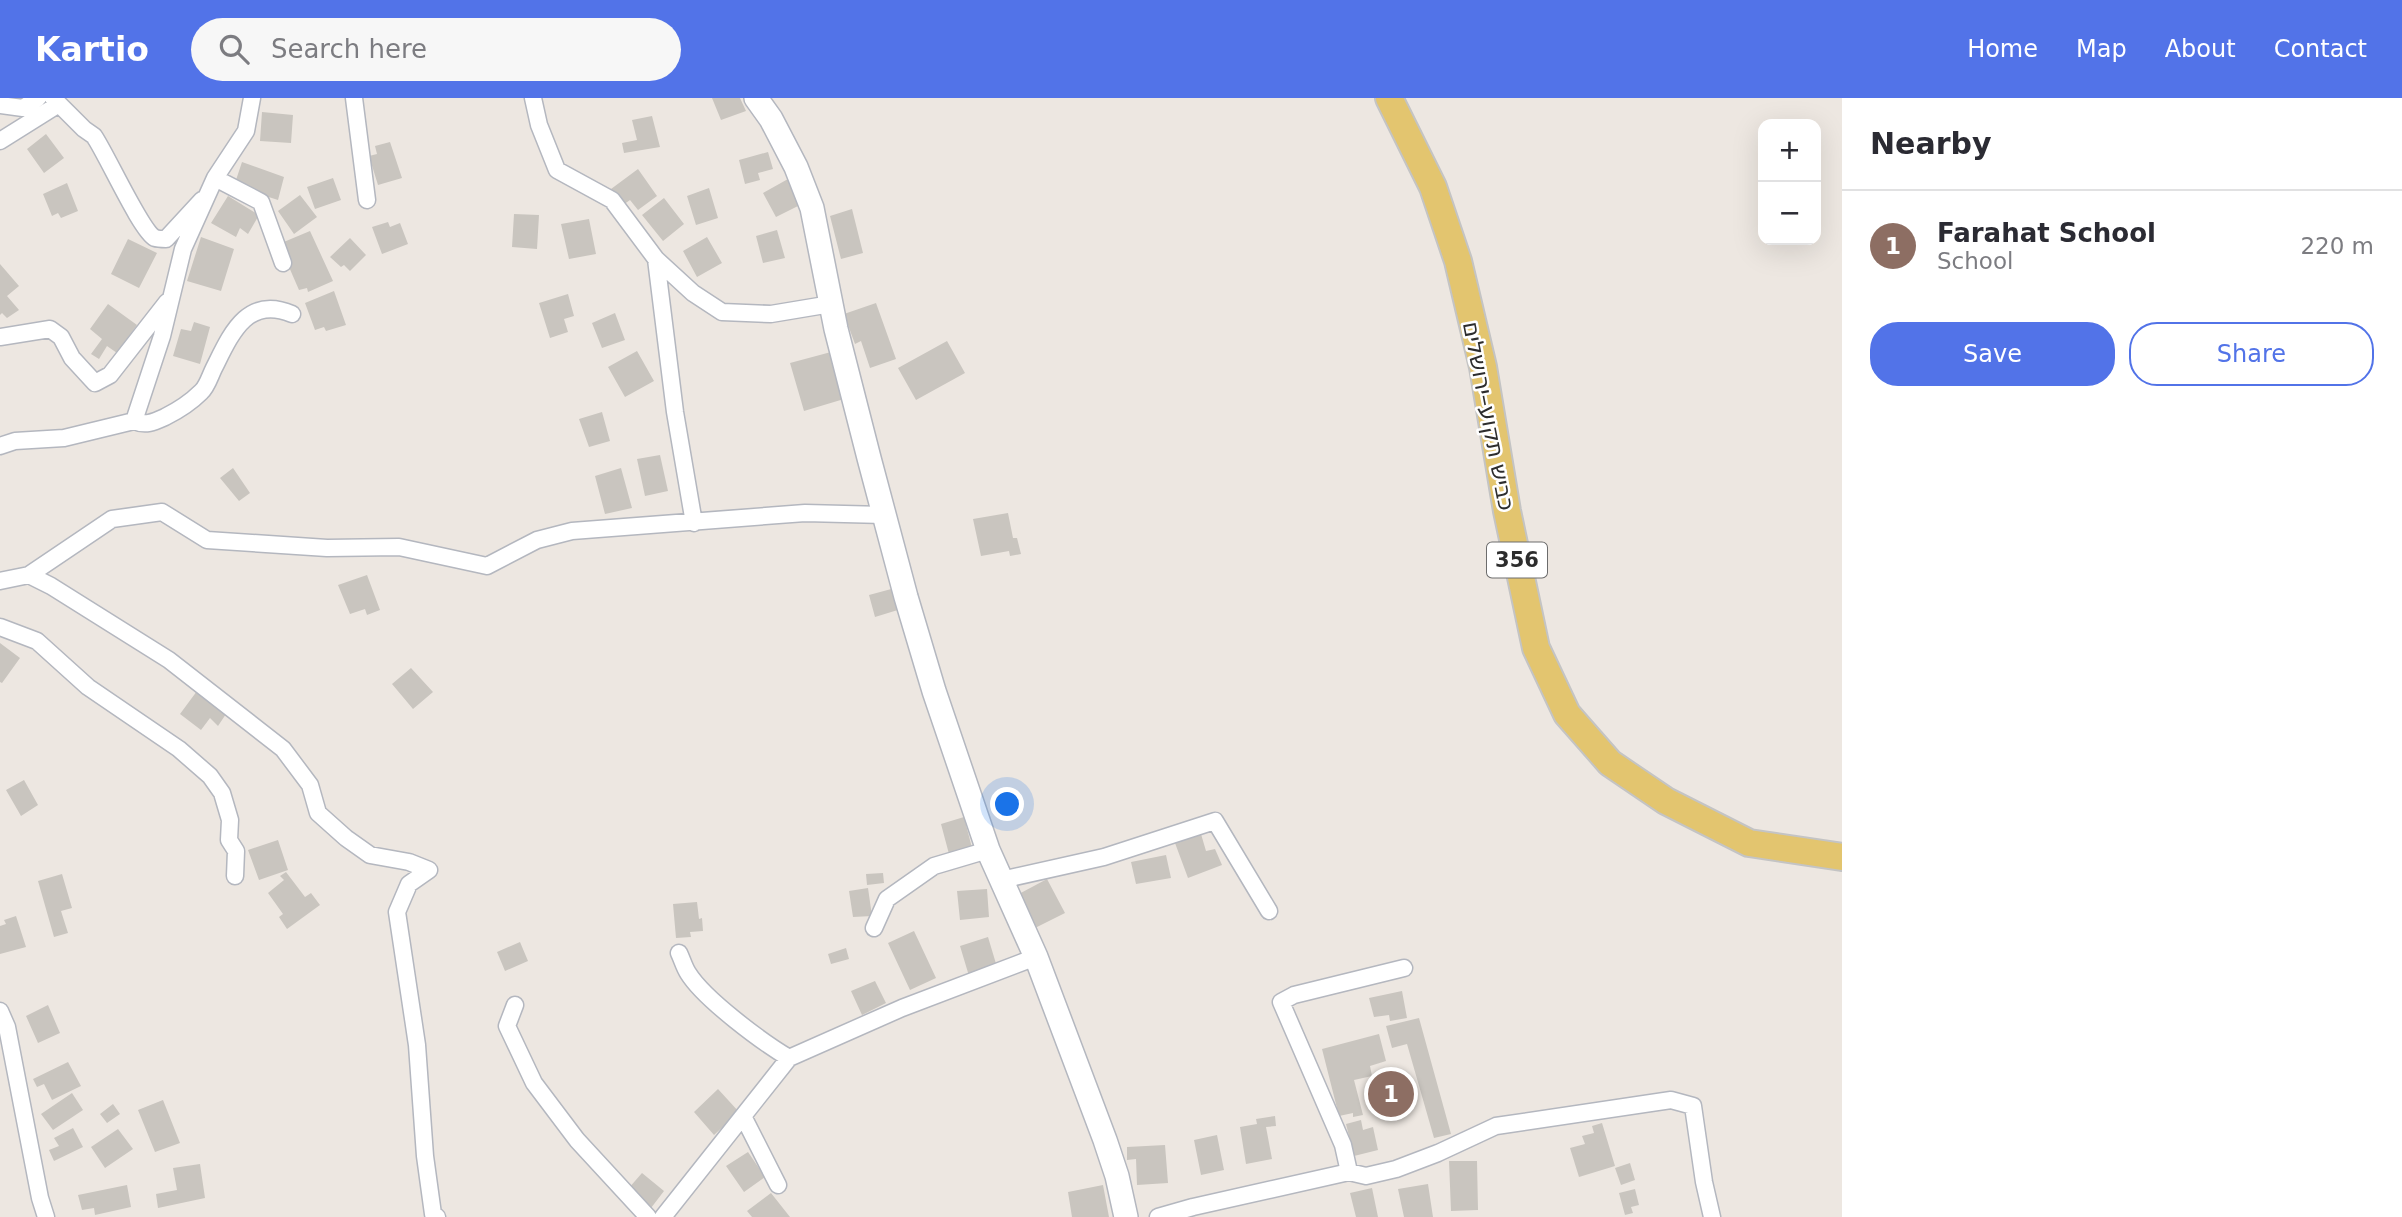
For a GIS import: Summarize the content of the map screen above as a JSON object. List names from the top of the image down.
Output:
{
  "streets": {
    "main road": ["כביש תקוע–ירושלים", "356"]
  },
  "page": {
    "header": "Kartio",
    "search": "Search here",
    "nav": [
      "Home",
      "Map",
      "About",
      "Contact"
    ],
    "heading": "Nearby",
    "map_buttons": ["+", "−"],
    "list": [
      {
        "mark": "1",
        "name": "Farahat School",
        "note": "School",
        "value": "220 m"
      }
    ],
    "buttons": ["Save", "Share"],
    "pins": "1"
  }
}
